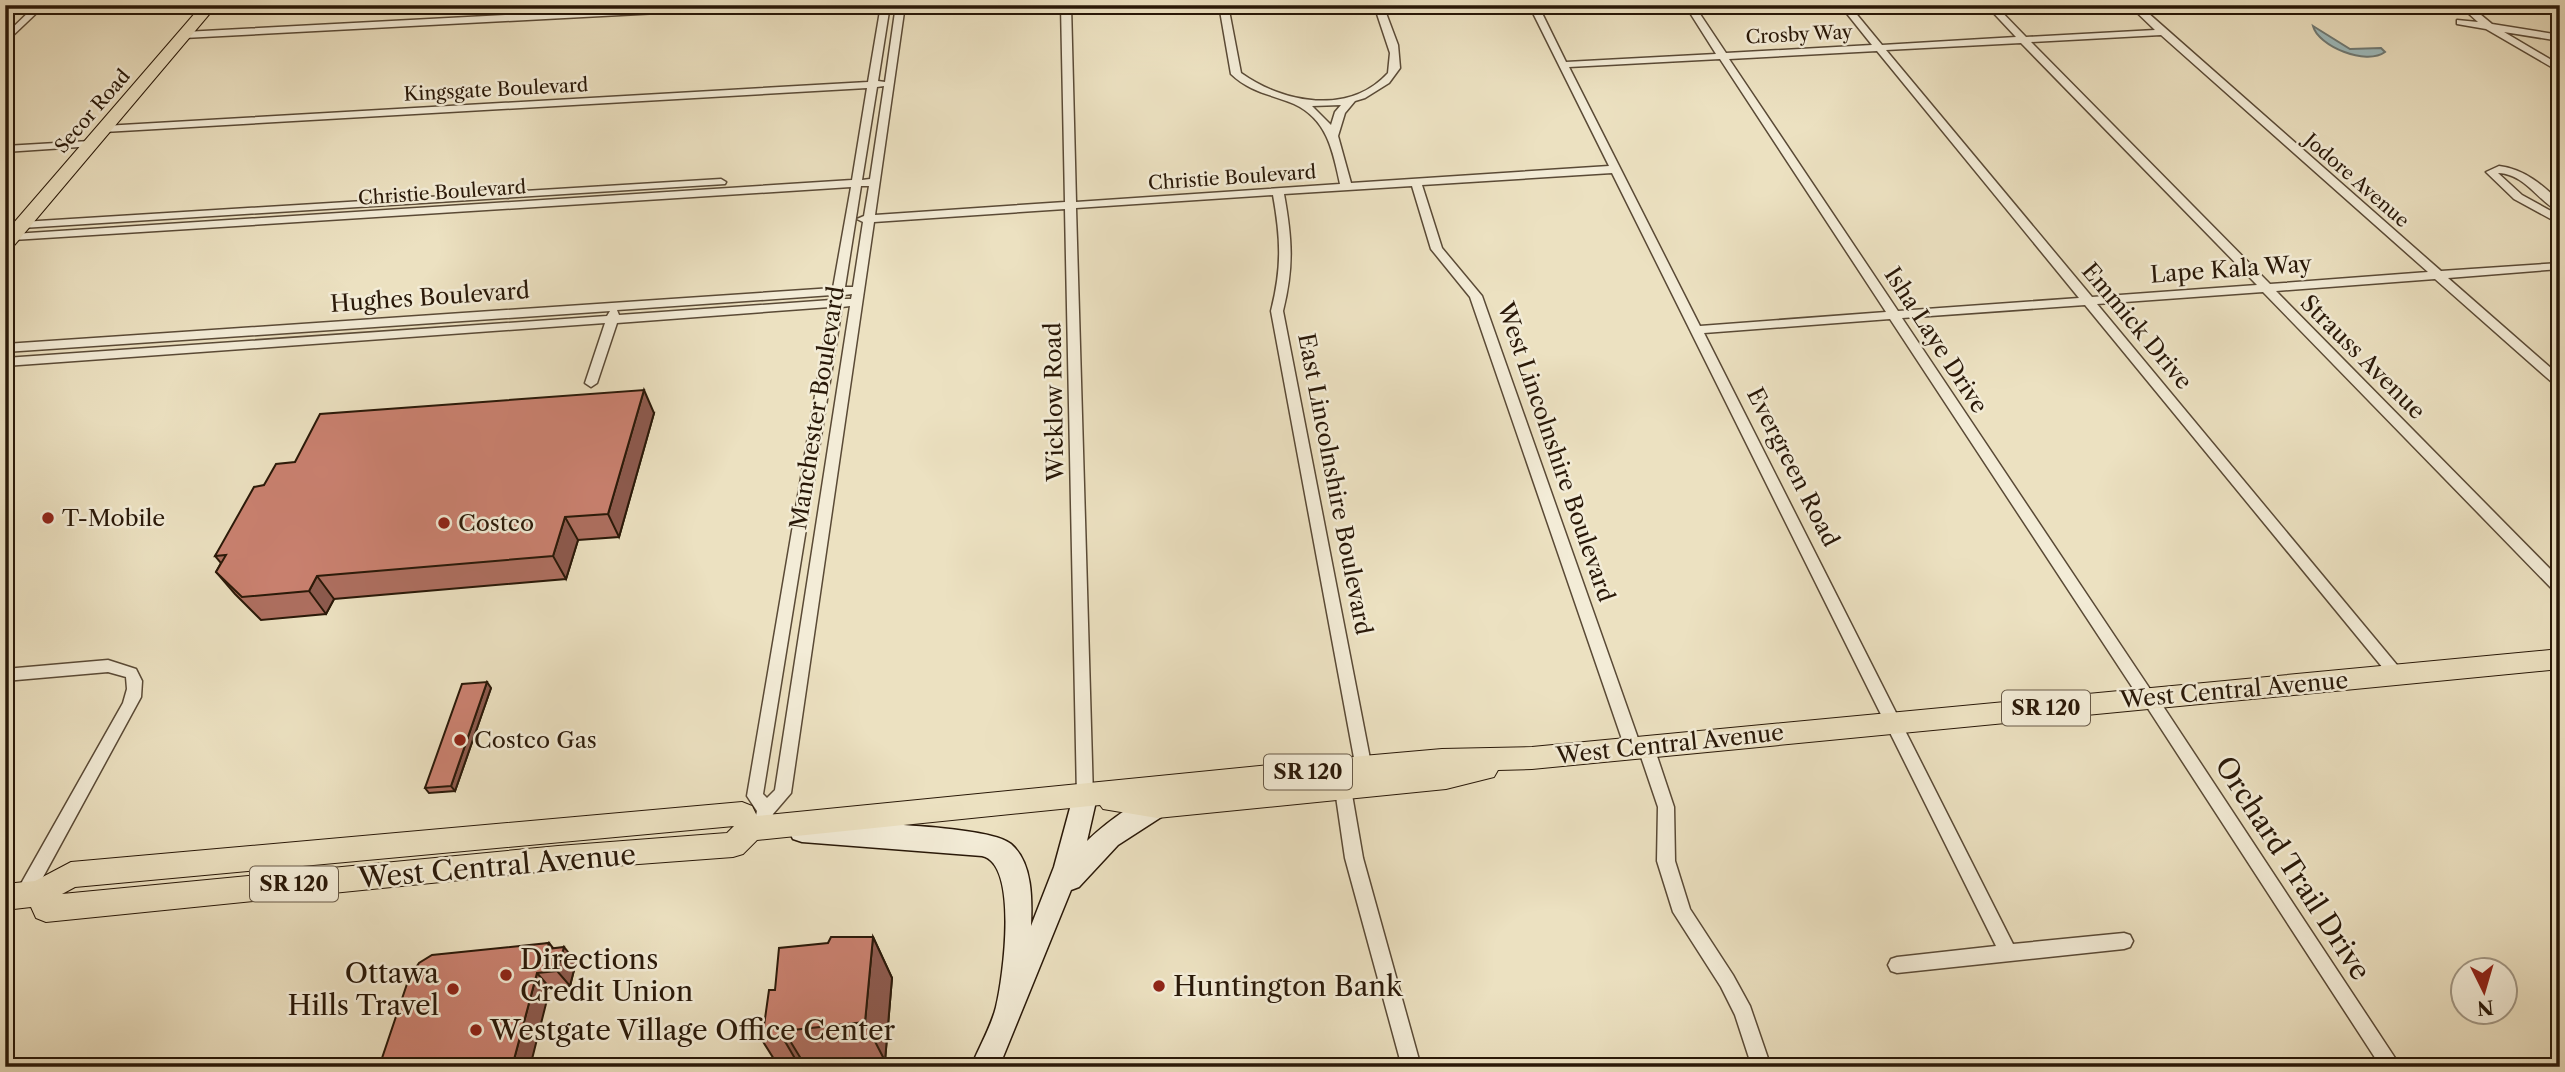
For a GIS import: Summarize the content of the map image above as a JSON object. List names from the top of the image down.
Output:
{
  "streets": {
    "main road": ["Secor Road", "West Central Avenue", "SR 120"],
    "street": [
      "Crosby Way",
      "Kingsgate Boulevard",
      "Christie Boulevard",
      "Jodore Avenue",
      "Lape Kala Way",
      "Hughes Boulevard",
      "Emmick Drive",
      "Isha Laye Drive",
      "Strauss Avenue",
      "Wicklow Road",
      "Manchester Boulevard",
      "West Lincolnshire Boulevard",
      "Evergreen Road",
      "East Lincolnshire Boulevard",
      "Orchard Trail Drive"
    ]
  },
  "crossings": [
    ["Crosby Way", "Jodore Avenue"],
    ["Crosby Way", "Emmick Drive"],
    ["Crosby Way", "Isha Laye Drive"],
    ["Crosby Way", "Strauss Avenue"],
    ["Crosby Way", "Evergreen Road"],
    ["Kingsgate Boulevard", "Secor Road"],
    ["Kingsgate Boulevard", "Manchester Boulevard"],
    ["Secor Road", "Christie Boulevard"],
    ["Christie Boulevard", "Wicklow Road"],
    ["Christie Boulevard", "Manchester Boulevard"],
    ["Christie Boulevard", "West Lincolnshire Boulevard"],
    ["Christie Boulevard", "Evergreen Road"],
    ["Christie Boulevard", "East Lincolnshire Boulevard"],
    ["Jodore Avenue", "Lape Kala Way"],
    ["Lape Kala Way", "Emmick Drive"],
    ["Lape Kala Way", "Isha Laye Drive"],
    ["Lape Kala Way", "Strauss Avenue"],
    ["Lape Kala Way", "Evergreen Road"],
    ["Hughes Boulevard", "Manchester Boulevard"],
    ["Emmick Drive", "West Central Avenue"],
    ["Isha Laye Drive", "West Central Avenue"],
    ["Isha Laye Drive", "Orchard Trail Drive"],
    ["Wicklow Road", "West Central Avenue"],
    ["Manchester Boulevard", "West Central Avenue"],
    ["West Lincolnshire Boulevard", "West Central Avenue"],
    ["Evergreen Road", "West Central Avenue"],
    ["East Lincolnshire Boulevard", "West Central Avenue"],
    ["West Central Avenue", "Orchard Trail Drive"]
  ],
  "places": [
    "T-Mobile",
    "Costco",
    "Costco Gas",
    "Directions Credit Union",
    "Huntington Bank",
    "Ottawa Hills Travel",
    "Westgate Village Office Center"
  ],
  "north": "bottom"
}
